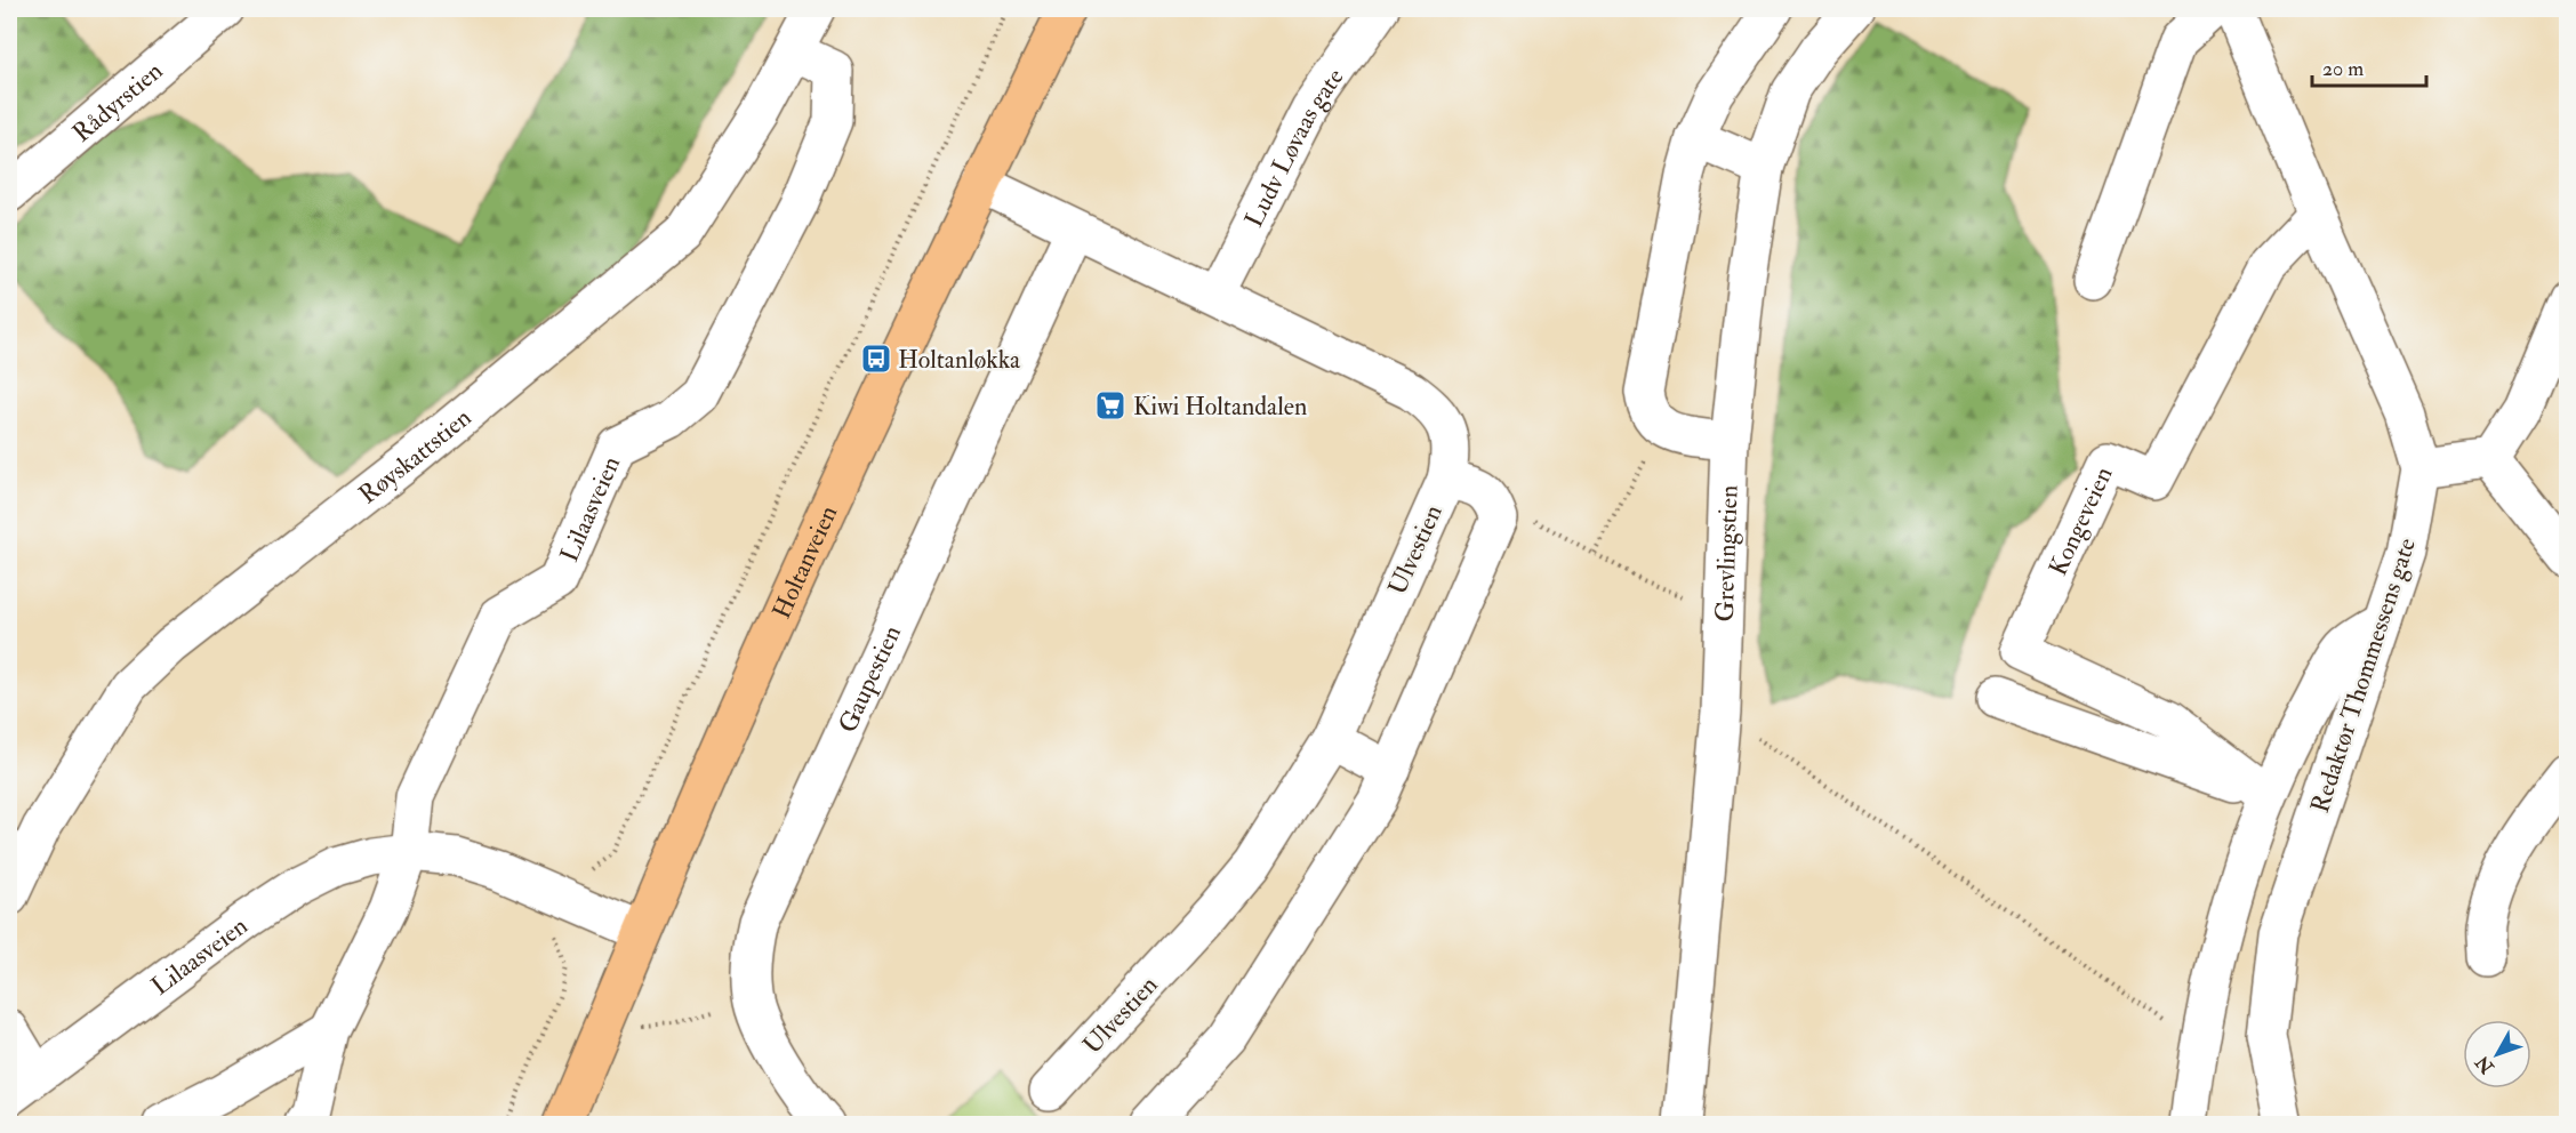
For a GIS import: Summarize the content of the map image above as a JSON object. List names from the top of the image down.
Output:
{
  "streets": {
    "main road": ["Holtanveien"],
    "street": [
      "Rådyrstien",
      "Ludv Løvaas gate",
      "Røyskattstien",
      "Lilaasveien",
      "Kongeveien",
      "Ulvestien",
      "Grevlingstien",
      "Redaktør Thommessens gate",
      "Gaupestien"
    ]
  },
  "crossings": [
    ["Ludv Løvaas gate", "Ulvestien"],
    ["Røyskattstien", "Lilaasveien"],
    ["Lilaasveien", "Holtanveien"],
    ["Kongeveien", "Redaktør Thommessens gate"],
    ["Ulvestien", "Holtanveien"],
    ["Ulvestien", "Gaupestien"]
  ],
  "places": {
    "bus stop": ["Holtanløkka"],
    "supermarket": ["Kiwi Holtandalen"]
  },
  "scale_bar": "20 m",
  "north": "bottom left"
}
